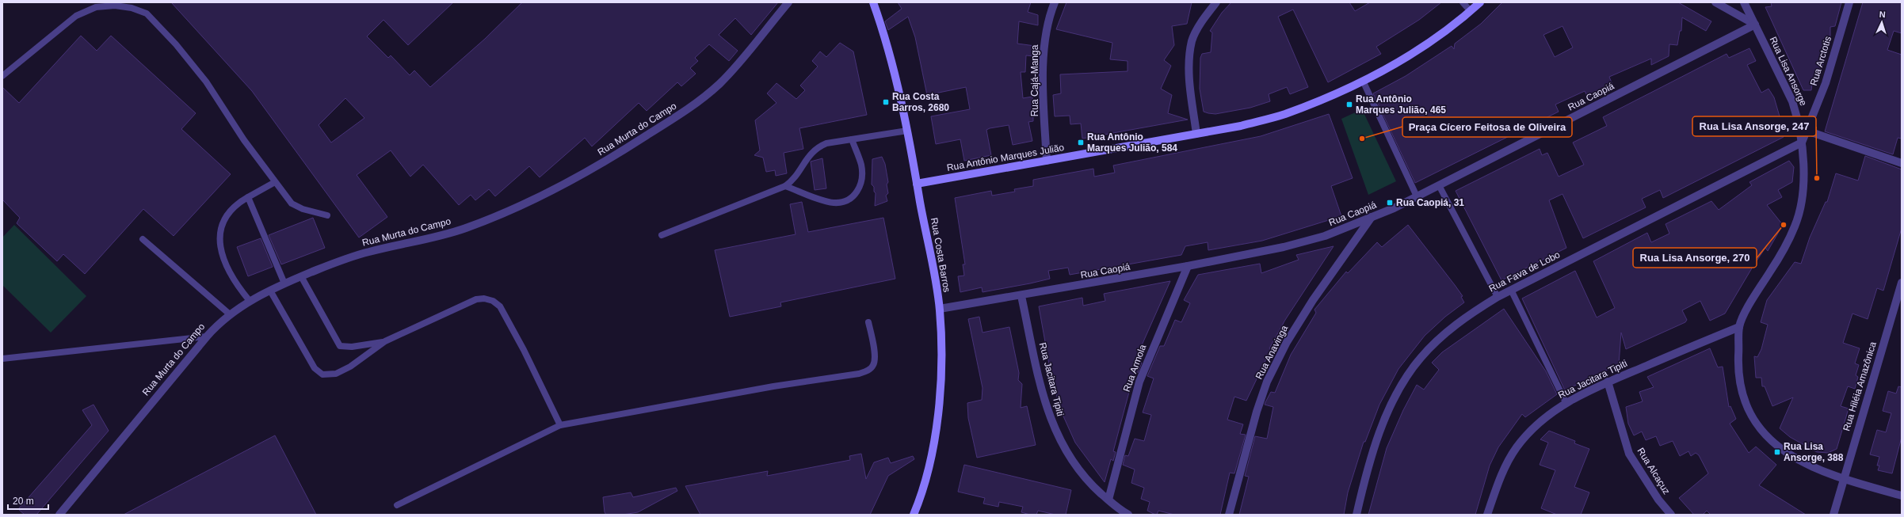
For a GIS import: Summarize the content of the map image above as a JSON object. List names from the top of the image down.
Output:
{
  "streets": {
    "street": [
      "Rua Arctotis",
      "Rua Lisa Ansorge",
      "Rua Cajá-Manga",
      "Rua Caopiá",
      "Rua Murta do Campo",
      "Rua Antônio Marques Julião",
      "Rua Costa Barros",
      "Rua Fava de Lobo",
      "Rua Anavinga",
      "Rua Armola",
      "Rua Jacitara Tipiti",
      "Rua Hiléia Amazônica",
      "Rua Alcaçuz"
    ]
  },
  "crossings": [
    ["Rua Arctotis", "Rua Lisa Ansorge"],
    ["Rua Arctotis", "Rua Fava de Lobo"],
    ["Rua Lisa Ansorge", "Rua Caopiá"],
    ["Rua Lisa Ansorge", "Rua Fava de Lobo"],
    ["Rua Lisa Ansorge", "Rua Jacitara Tipiti"],
    ["Rua Lisa Ansorge", "Rua Hiléia Amazônica"],
    ["Rua Cajá-Manga", "Rua Antônio Marques Julião"],
    ["Rua Caopiá", "Rua Costa Barros"],
    ["Rua Caopiá", "Rua Anavinga"],
    ["Rua Caopiá", "Rua Armola"],
    ["Rua Caopiá", "Rua Jacitara Tipiti"],
    ["Rua Antônio Marques Julião", "Rua Costa Barros"],
    ["Rua Armola", "Rua Jacitara Tipiti"],
    ["Rua Jacitara Tipiti", "Rua Alcaçuz"]
  ],
  "places": {
    "transit": [
      "Rua Costa Barros, 2680",
      "Rua Antônio Marques Julião, 465",
      "Rua Antônio Marques Julião, 584",
      "Rua Caopiá, 31",
      "Rua Lisa Ansorge, 388"
    ],
    "other": ["Praça Cícero Feitosa de Oliveira", "Rua Lisa Ansorge, 247", "Rua Lisa Ansorge, 270"]
  },
  "scale_bar": "20 m",
  "north": "top"
}
